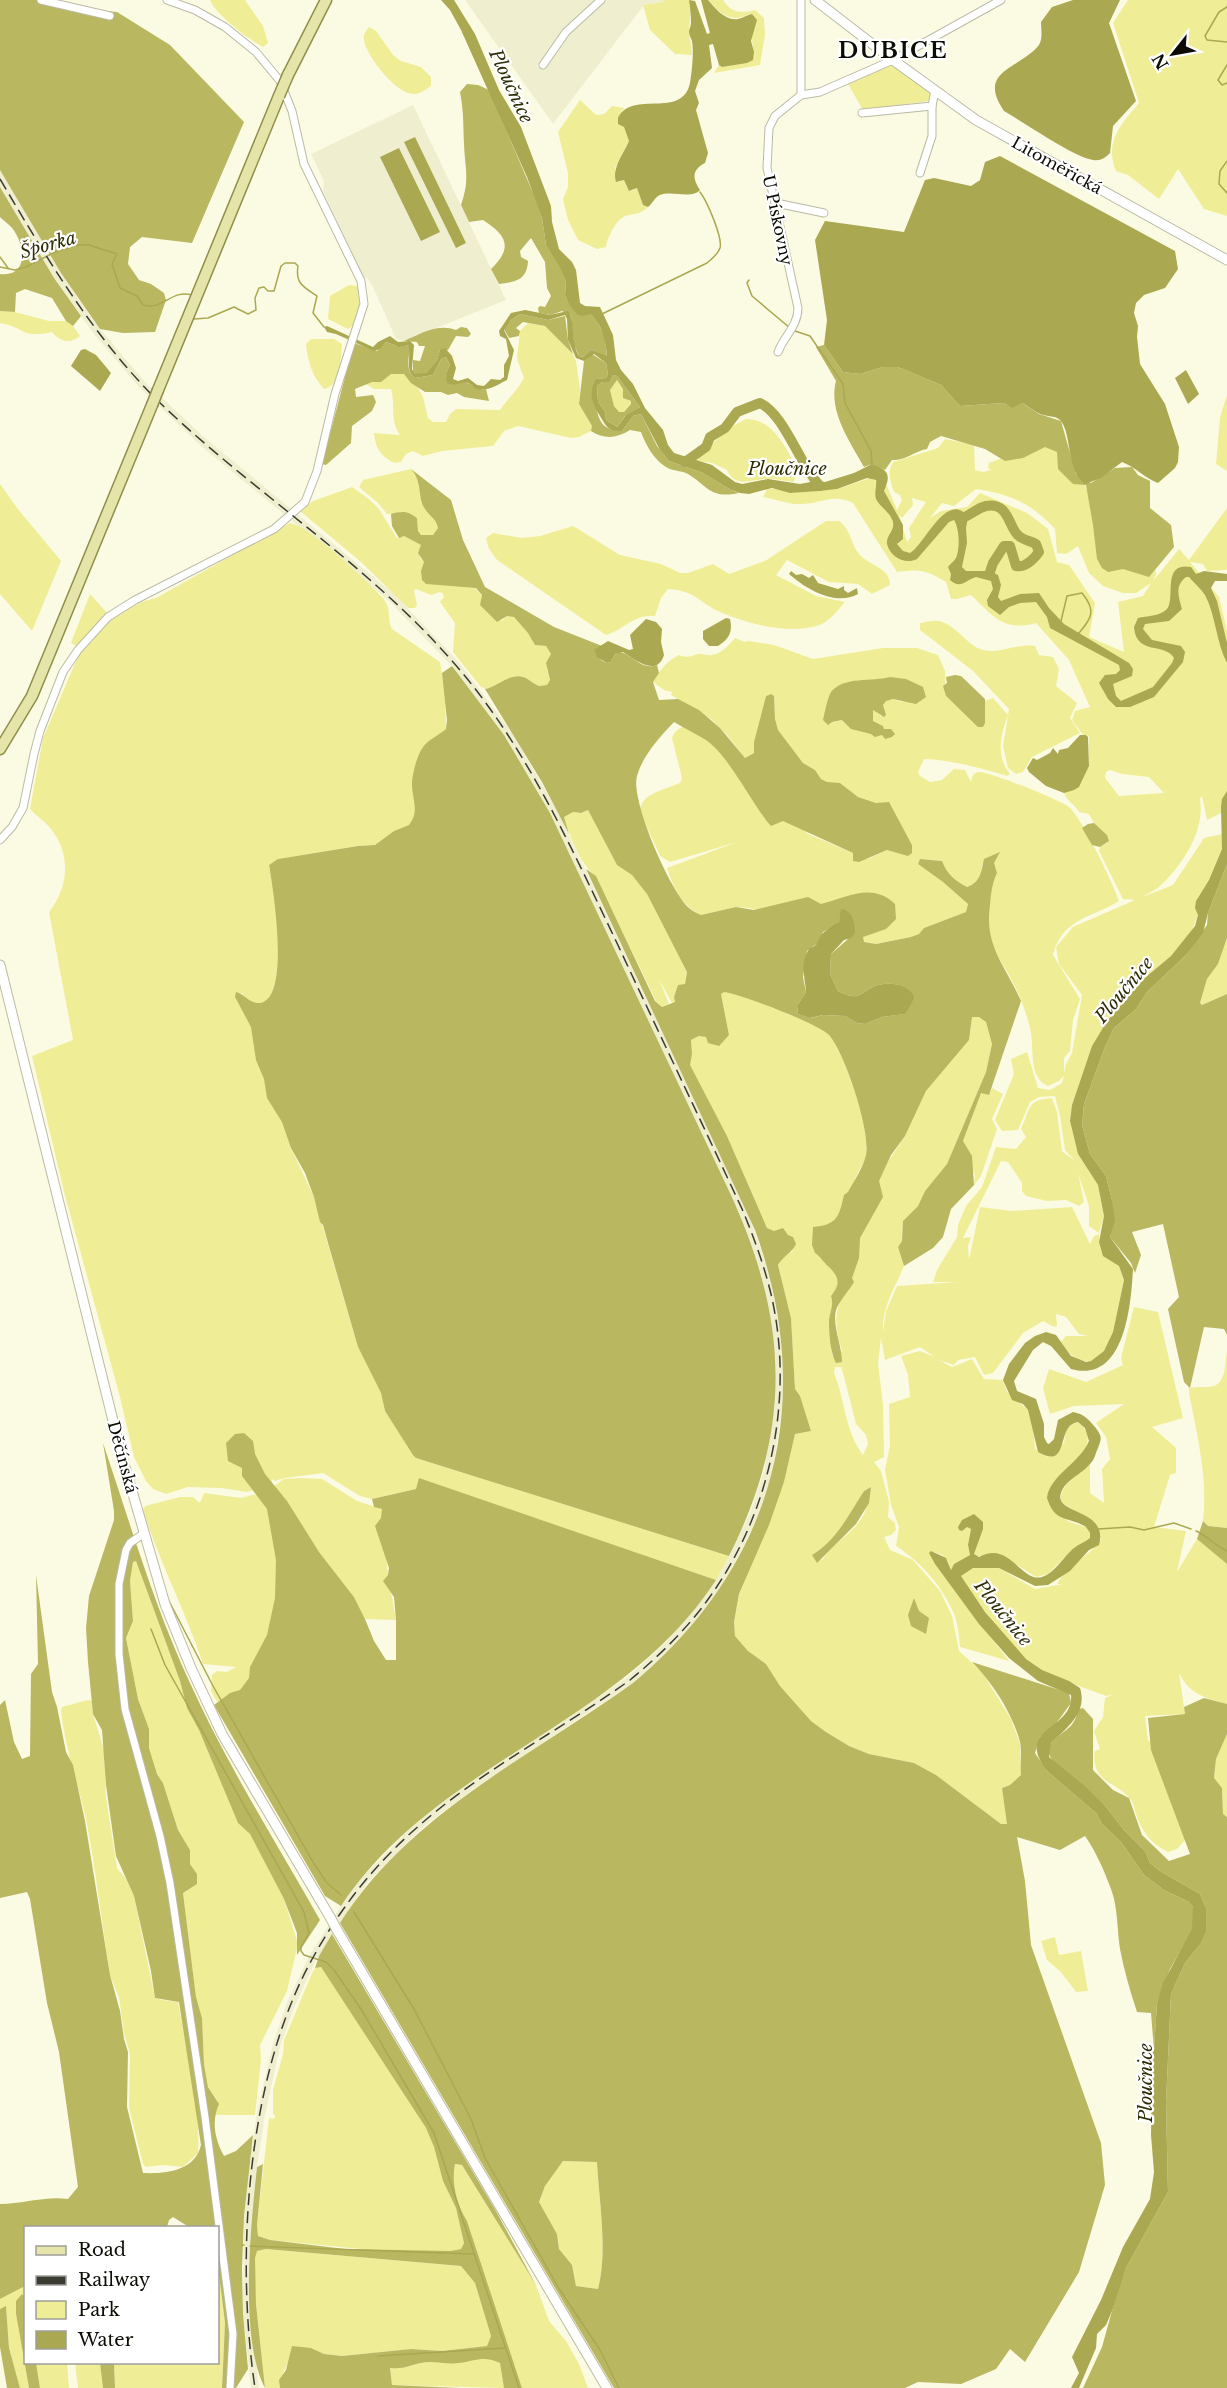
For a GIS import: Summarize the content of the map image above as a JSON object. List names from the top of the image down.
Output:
{
  "streets": {
    "main road": ["Litoměřická", "Děčínská"],
    "street": ["U Pískovny"]
  },
  "districts": ["DUBICE"],
  "water": ["Ploučnice", "Šporka"],
  "legend": [
    "Road",
    "Railway",
    "Park",
    "Water"
  ],
  "north": "bottom left"
}
